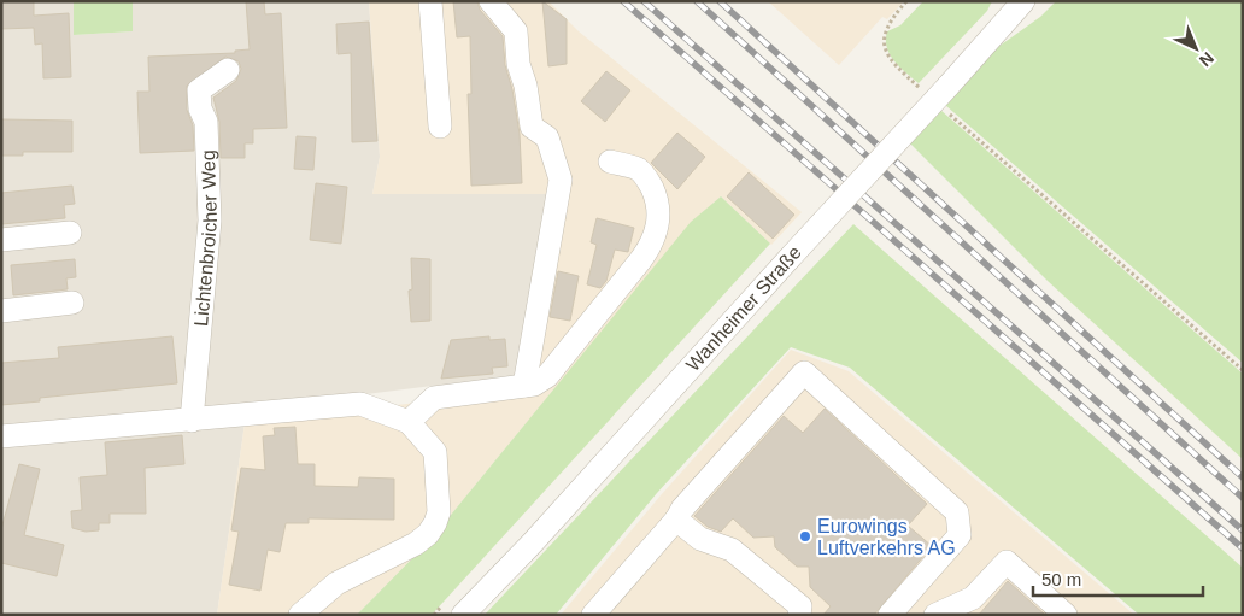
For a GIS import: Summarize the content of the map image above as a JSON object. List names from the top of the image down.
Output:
{
  "streets": {
    "street": ["Lichtenbroicher Weg", "Wanheimer Straße"]
  },
  "places": ["Eurowings Luftverkehrs AG"],
  "scale_bar": "50 m",
  "north": "bottom right"
}
